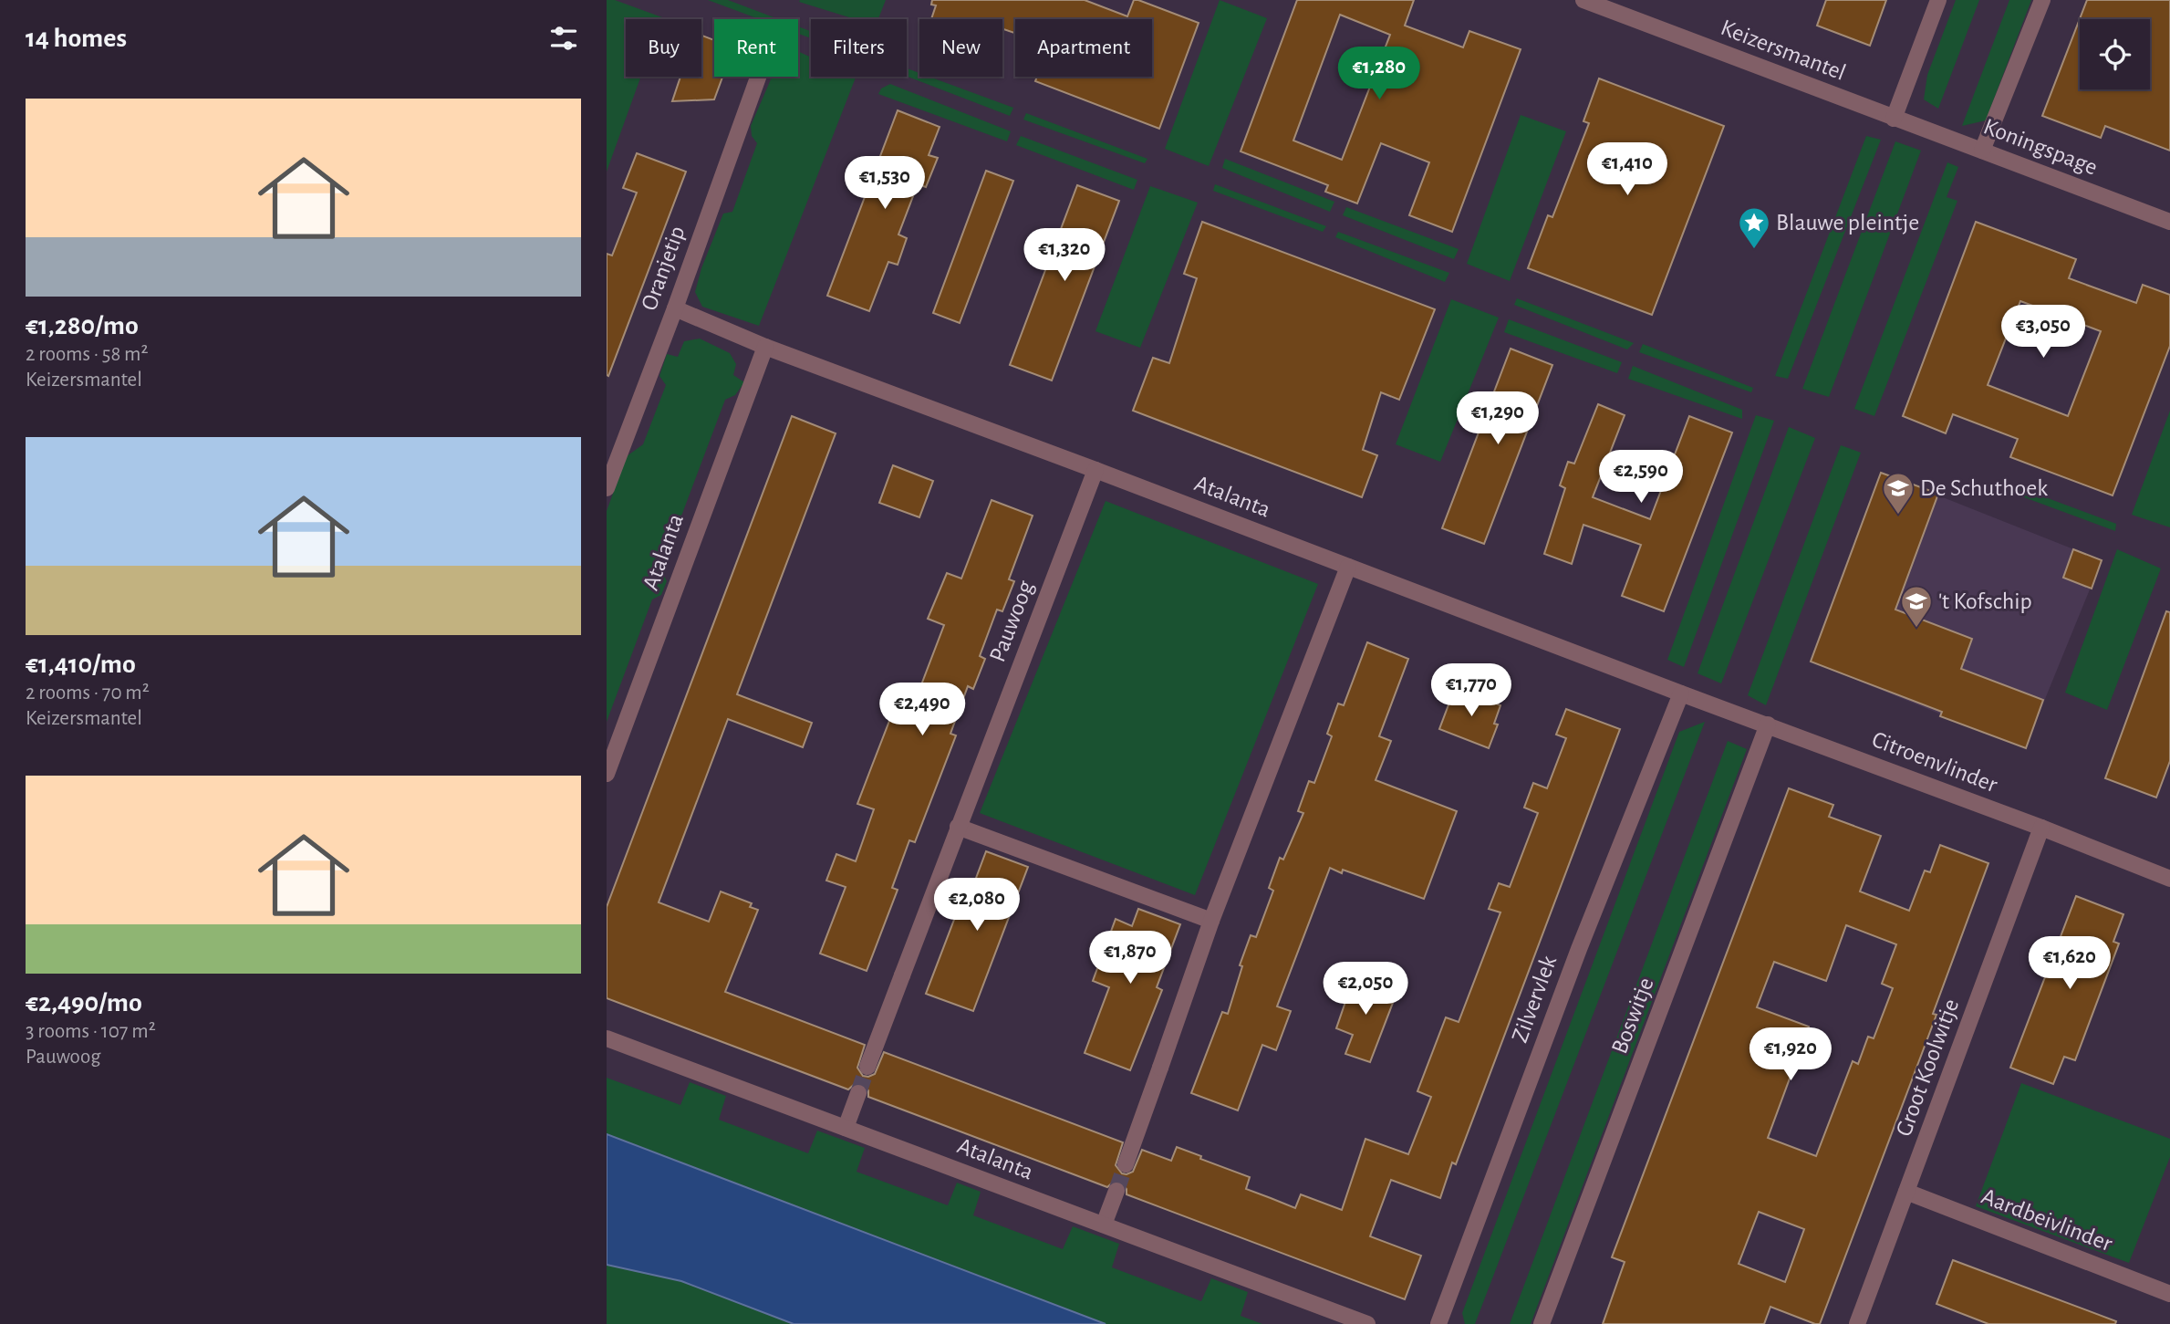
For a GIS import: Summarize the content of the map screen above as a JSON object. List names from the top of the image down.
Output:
{
  "streets": {
    "street": [
      "Keizersmantel",
      "Koningspage",
      "Oranjetip",
      "Atalanta",
      "Pauwoog",
      "Citroenvlinder",
      "Zilvervlek",
      "Boswitje",
      "Groot Koolwitje",
      "Aardbeivlinder"
    ]
  },
  "crossings": [
    ["Keizersmantel", "Koningspage"],
    ["Oranjetip", "Atalanta"],
    ["Atalanta", "Pauwoog"],
    ["Atalanta", "Citroenvlinder"],
    ["Atalanta", "Zilvervlek"],
    ["Citroenvlinder", "Zilvervlek"],
    ["Citroenvlinder", "Boswitje"],
    ["Citroenvlinder", "Groot Koolwitje"],
    ["Groot Koolwitje", "Aardbeivlinder"]
  ],
  "places": {
    "place": ["Blauwe pleintje"],
    "school or university": ["De Schuthoek", "'t Kofschip"]
  },
  "page": {
    "heading": "14 homes",
    "chip": [
      "Buy",
      "Rent",
      "Filters",
      "New",
      "Apartment"
    ],
    "price": [
      "€1,280",
      "€1,410",
      "€1,530",
      "€1,320",
      "€3,050",
      "€1,290",
      "€2,590",
      "€1,770",
      "€2,490",
      "€2,080",
      "€1,870",
      "€1,620",
      "€2,050",
      "€1,920"
    ],
    "list": [
      {
        "name": "€1,280/mo",
        "note": "2 rooms · 58 m² · Keizersmantel"
      },
      {
        "name": "€1,410/mo",
        "note": "2 rooms · 70 m² · Keizersmantel"
      },
      {
        "name": "€2,490/mo",
        "note": "3 rooms · 107 m² · Pauwoog"
      }
    ]
  }
}
